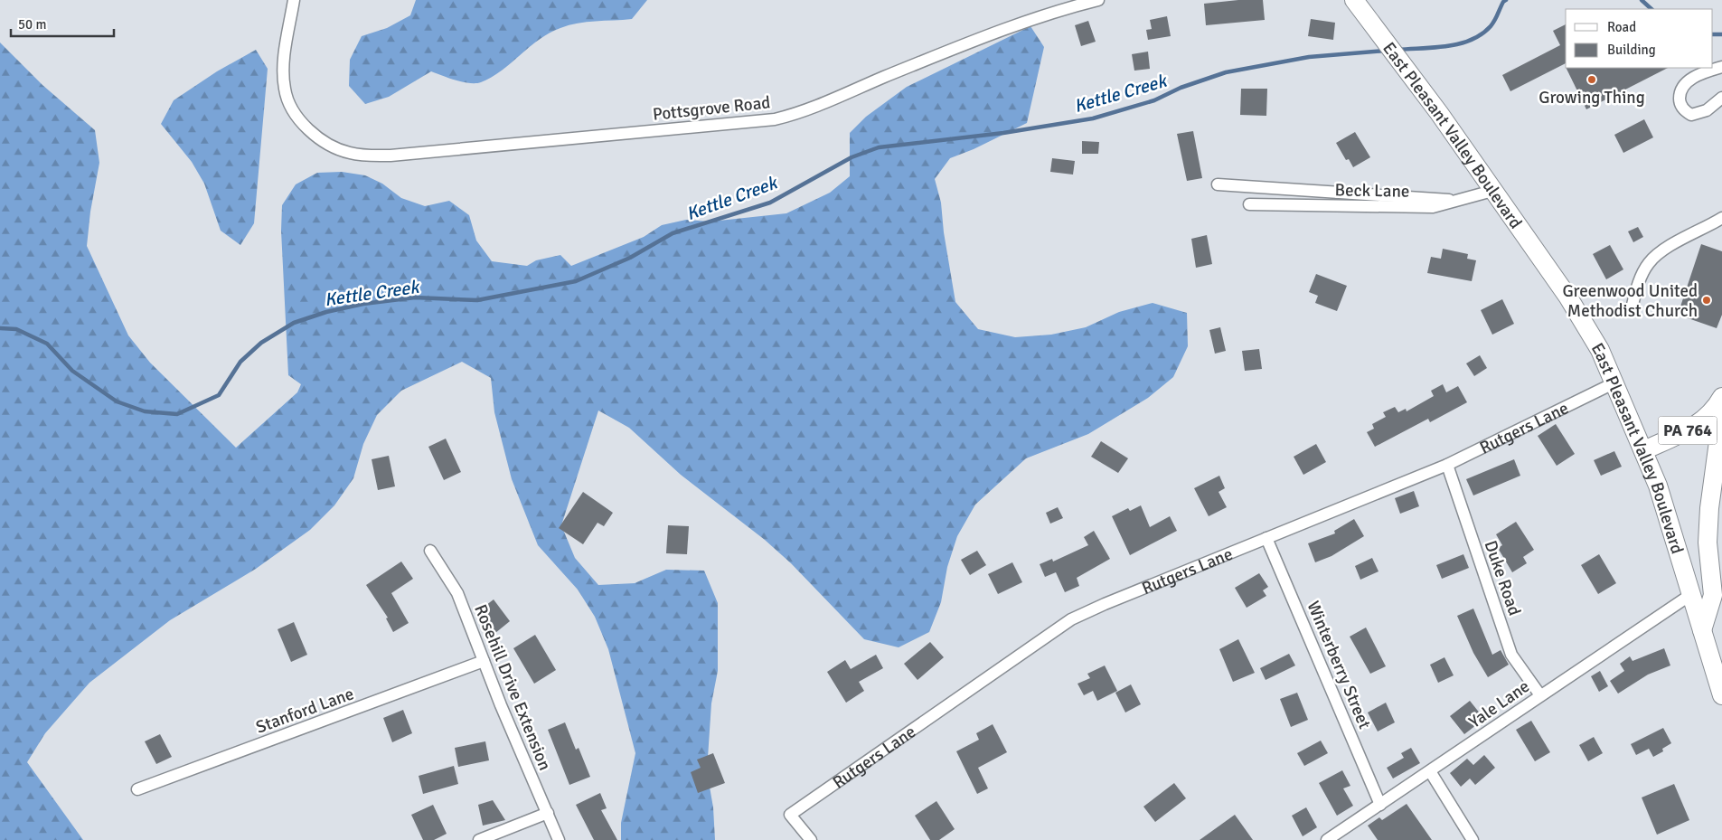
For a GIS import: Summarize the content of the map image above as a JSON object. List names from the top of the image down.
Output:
{
  "streets": {
    "main road": ["East Pleasant Valley Boulevard", "PA 764"],
    "street": [
      "Pottsgrove Road",
      "Beck Lane",
      "Rutgers Lane",
      "Duke Road",
      "Winterberry Street",
      "Rosehill Drive Extension",
      "Yale Lane",
      "Stanford Lane"
    ]
  },
  "crossings": [
    ["East Pleasant Valley Boulevard", "Beck Lane"],
    ["East Pleasant Valley Boulevard", "Rutgers Lane"],
    ["East Pleasant Valley Boulevard", "PA 764"],
    ["East Pleasant Valley Boulevard", "Yale Lane"],
    ["Rutgers Lane", "Duke Road"],
    ["Rutgers Lane", "Winterberry Street"],
    ["Duke Road", "Yale Lane"],
    ["Winterberry Street", "Yale Lane"],
    ["Rosehill Drive Extension", "Stanford Lane"]
  ],
  "water": ["Kettle Creek"],
  "places": ["Growing Thing", "Greenwood United Methodist Church"],
  "legend": ["Road", "Building"],
  "scale_bar": "50 m"
}
